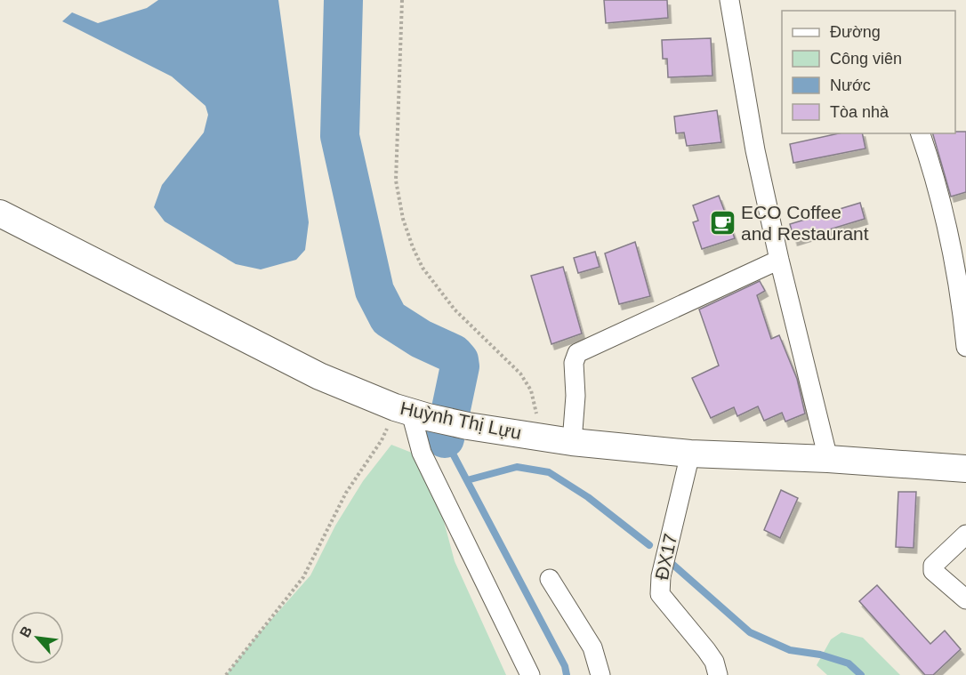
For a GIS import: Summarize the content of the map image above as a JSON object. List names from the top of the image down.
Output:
{
  "streets": {
    "street": ["Huỳnh Thị Lựu", "ĐX17"]
  },
  "crossings": [
    ["Huỳnh Thị Lựu", "ĐX17"]
  ],
  "places": {
    "cafe": ["ECO Coffee and Restaurant"]
  },
  "legend": [
    "Đường",
    "Công viên",
    "Nước",
    "Tòa nhà"
  ],
  "north": "top left"
}
